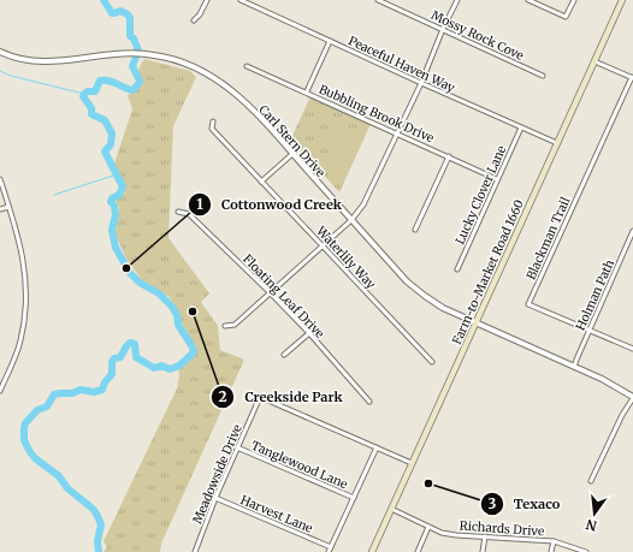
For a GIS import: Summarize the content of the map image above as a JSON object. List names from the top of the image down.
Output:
{
  "streets": {
    "main road": ["Farm-to-Market Road 1660"],
    "street": [
      "Mossy Rock Cove",
      "Peaceful Haven Way",
      "Bubbling Brook Drive",
      "Carl Stern Drive",
      "Lucky Clover Lane",
      "Blackman Trail",
      "Waterlily Way",
      "Holman Path",
      "Floating Leaf Drive",
      "Tanglewood Lane",
      "Meadowside Drive",
      "Harvest Lane",
      "Richards Drive"
    ]
  },
  "crossings": [
    ["Peaceful Haven Way", "Lucky Clover Lane"],
    ["Peaceful Haven Way", "Farm-to-Market Road 1660"],
    ["Bubbling Brook Drive", "Lucky Clover Lane"],
    ["Carl Stern Drive", "Farm-to-Market Road 1660"],
    ["Carl Stern Drive", "Holman Path"],
    ["Blackman Trail", "Holman Path"],
    ["Farm-to-Market Road 1660", "Meadowside Drive"],
    ["Farm-to-Market Road 1660", "Richards Drive"],
    ["Tanglewood Lane", "Meadowside Drive"],
    ["Meadowside Drive", "Harvest Lane"]
  ],
  "places": ["Cottonwood Creek", "Creekside Park", "Texaco"],
  "north": "bottom"
}
